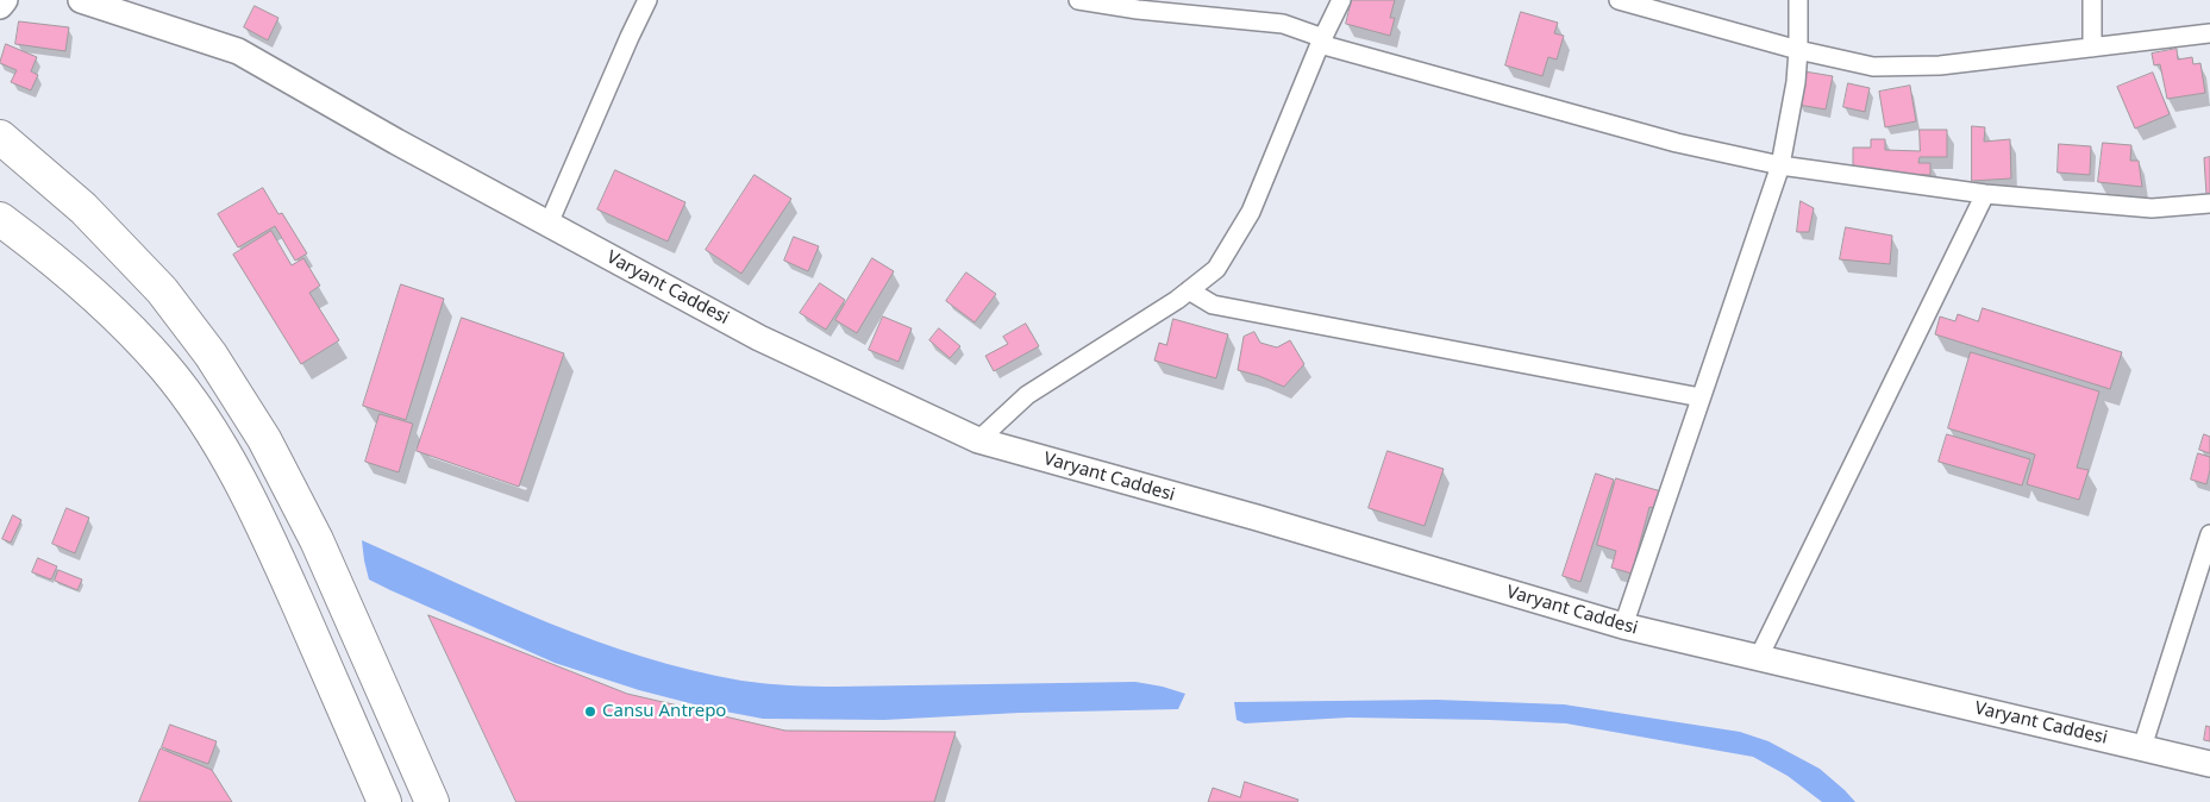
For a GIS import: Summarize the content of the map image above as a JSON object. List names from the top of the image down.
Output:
{
  "streets": {
    "street": ["Varyant Caddesi"]
  },
  "places": ["Cansu Antrepo"]
}
